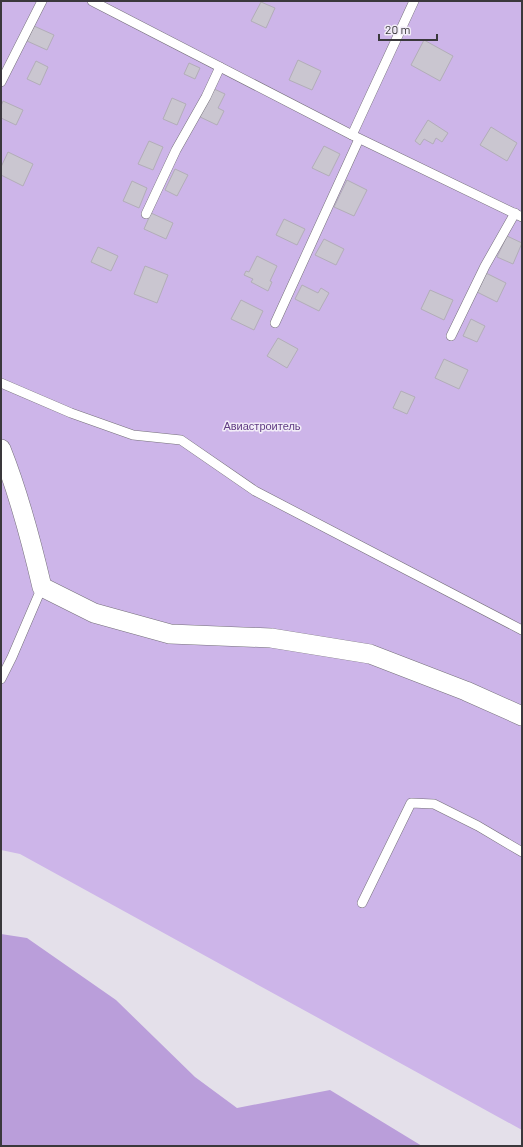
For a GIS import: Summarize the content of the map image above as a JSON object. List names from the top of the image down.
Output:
{
  "parks": ["Авиастроитель"],
  "scale_bar": "20 m"
}
